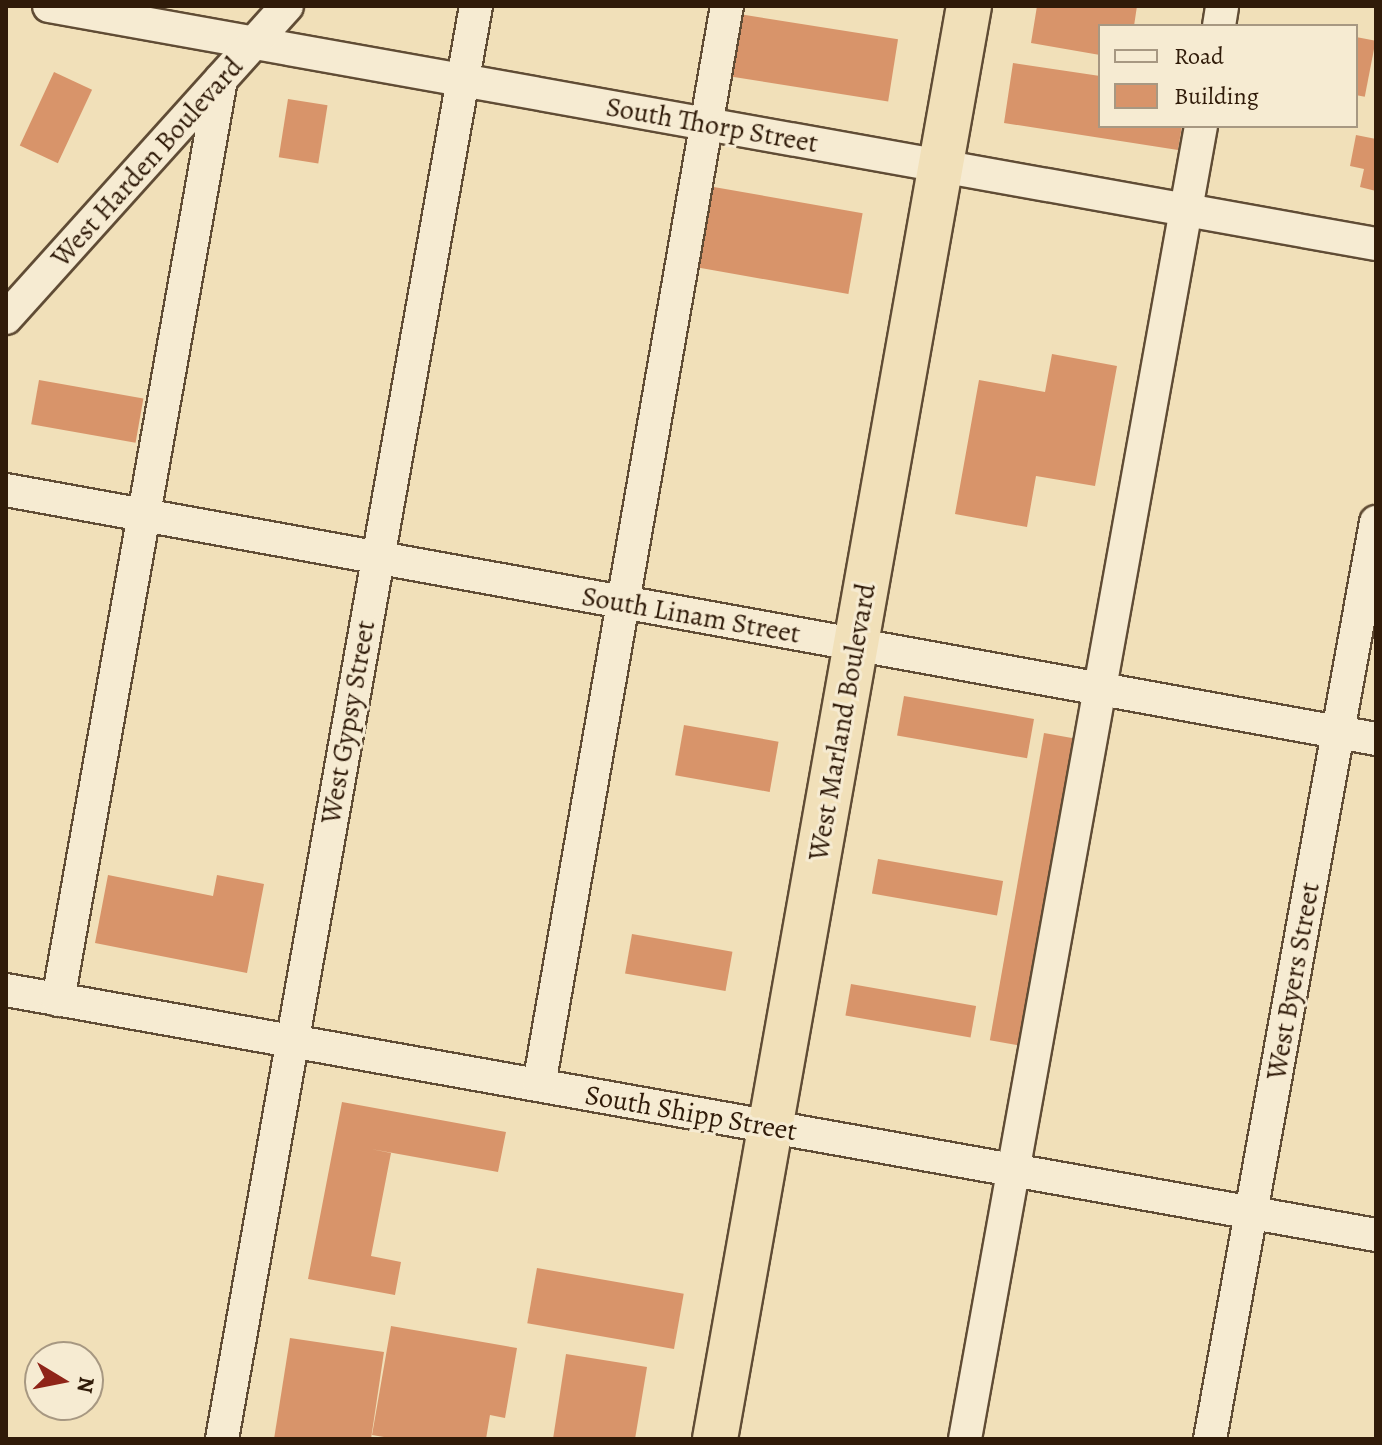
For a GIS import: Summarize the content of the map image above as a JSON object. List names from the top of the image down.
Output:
{
  "streets": {
    "highway": ["West Marland Boulevard"],
    "street": [
      "South Thorp Street",
      "West Harden Boulevard",
      "South Linam Street",
      "West Gypsy Street",
      "West Byers Street",
      "South Shipp Street"
    ]
  },
  "crossings": [
    ["South Thorp Street", "West Harden Boulevard"],
    ["South Thorp Street", "West Gypsy Street"],
    ["South Thorp Street", "West Marland Boulevard"],
    ["South Linam Street", "West Gypsy Street"],
    ["South Linam Street", "West Marland Boulevard"],
    ["South Linam Street", "West Byers Street"],
    ["West Gypsy Street", "South Shipp Street"],
    ["West Marland Boulevard", "South Shipp Street"],
    ["West Byers Street", "South Shipp Street"]
  ],
  "legend": ["Road", "Building"],
  "north": "right"
}
